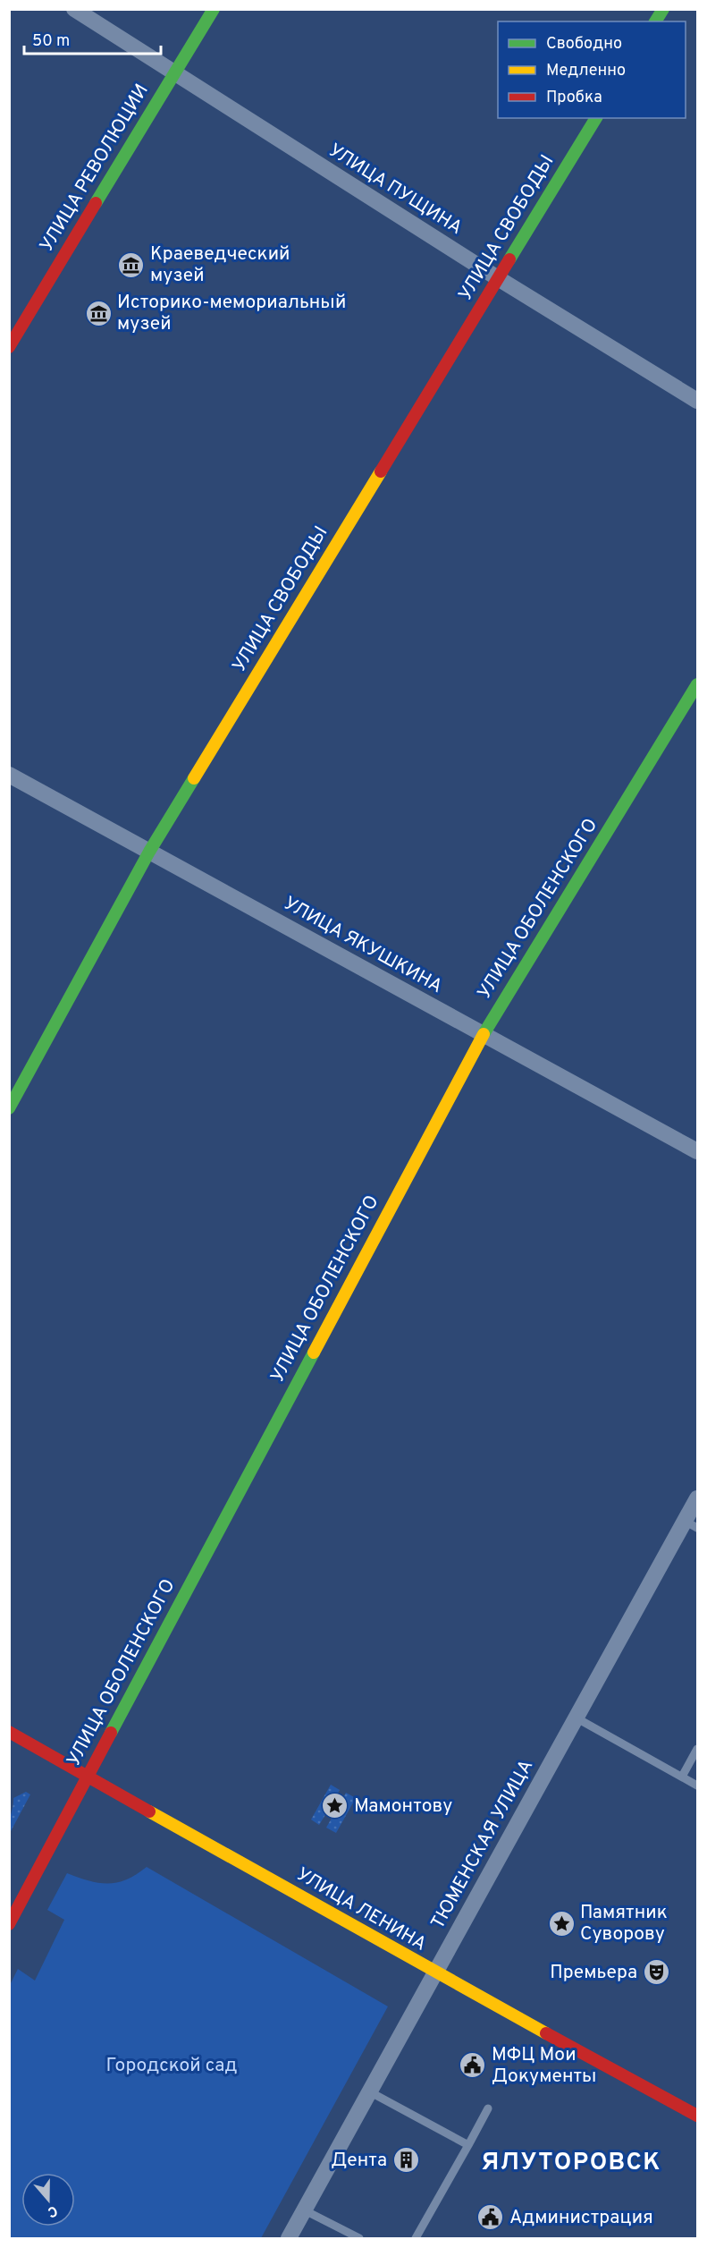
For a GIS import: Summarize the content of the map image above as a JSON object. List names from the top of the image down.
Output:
{
  "streets": {
    "street": [
      "УЛИЦА РЕВОЛЮЦИИ",
      "УЛИЦА ПУЩИНА",
      "УЛИЦА СВОБОДЫ",
      "УЛИЦА ОБОЛЕНСКОГО",
      "УЛИЦА ЯКУШКИНА",
      "ТЮМЕНСКАЯ УЛИЦА",
      "УЛИЦА ЛЕНИНА"
    ]
  },
  "crossings": [
    ["УЛИЦА РЕВОЛЮЦИИ", "УЛИЦА ПУЩИНА"],
    ["УЛИЦА ПУЩИНА", "УЛИЦА СВОБОДЫ"],
    ["УЛИЦА СВОБОДЫ", "УЛИЦА ЯКУШКИНА"],
    ["УЛИЦА ОБОЛЕНСКОГО", "УЛИЦА ЯКУШКИНА"],
    ["УЛИЦА ОБОЛЕНСКОГО", "УЛИЦА ЛЕНИНА"],
    ["ТЮМЕНСКАЯ УЛИЦА", "УЛИЦА ЛЕНИНА"]
  ],
  "districts": ["ЯЛУТОРОВСК"],
  "parks": ["Городской сад"],
  "places": {
    "museum": ["Краеведческий музей", "Историко-мемориальный музей"],
    "place": ["Мамонтову", "Памятник Суворову"],
    "theatre": ["Премьера"],
    "public building": ["МФЦ Мои Документы", "Администрация"],
    "building": ["Дента"]
  },
  "legend": ["Свободно", "Медленно", "Пробка"],
  "scale_bar": "50 m",
  "north": "bottom"
}
